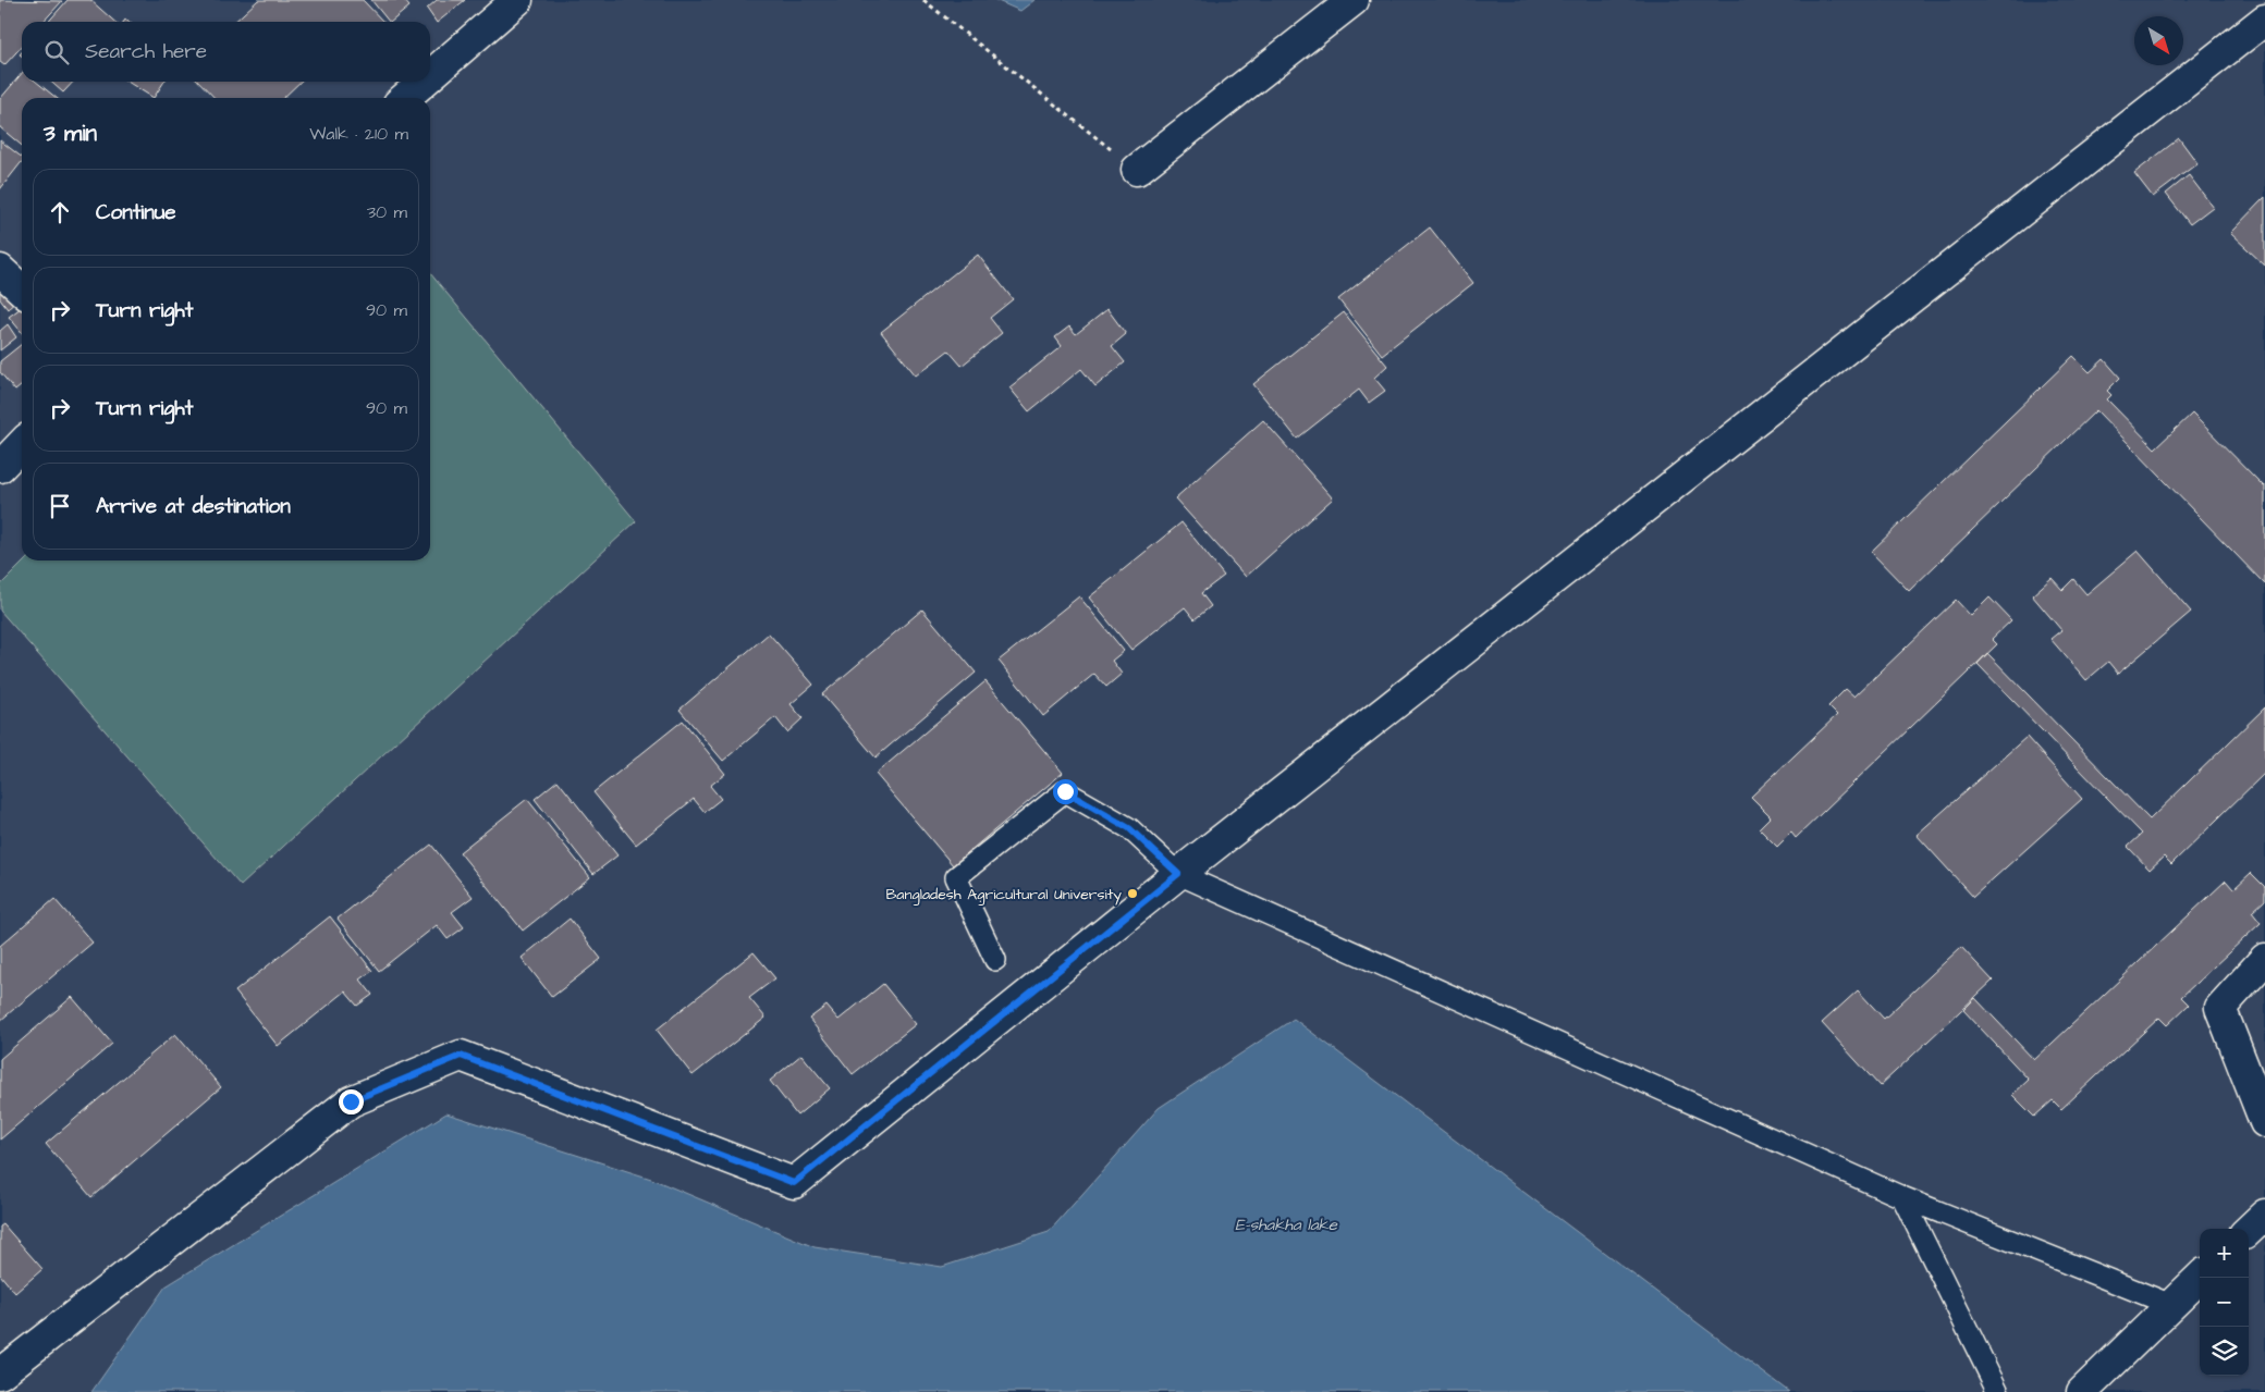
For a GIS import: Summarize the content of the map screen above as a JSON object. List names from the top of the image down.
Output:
{
  "water": ["E-shakha lake"],
  "places": ["Bangladesh Agricultural University"],
  "north": "bottom right",
  "page": {
    "search": "Search here",
    "heading": ["3 min", "Walk · 210 m"],
    "list": [
      ["Continue", "30 m"],
      ["Turn right", "90 m"],
      ["Turn right", "90 m"],
      "Arrive at destination"
    ],
    "map_buttons": ["+", "−"]
  }
}
